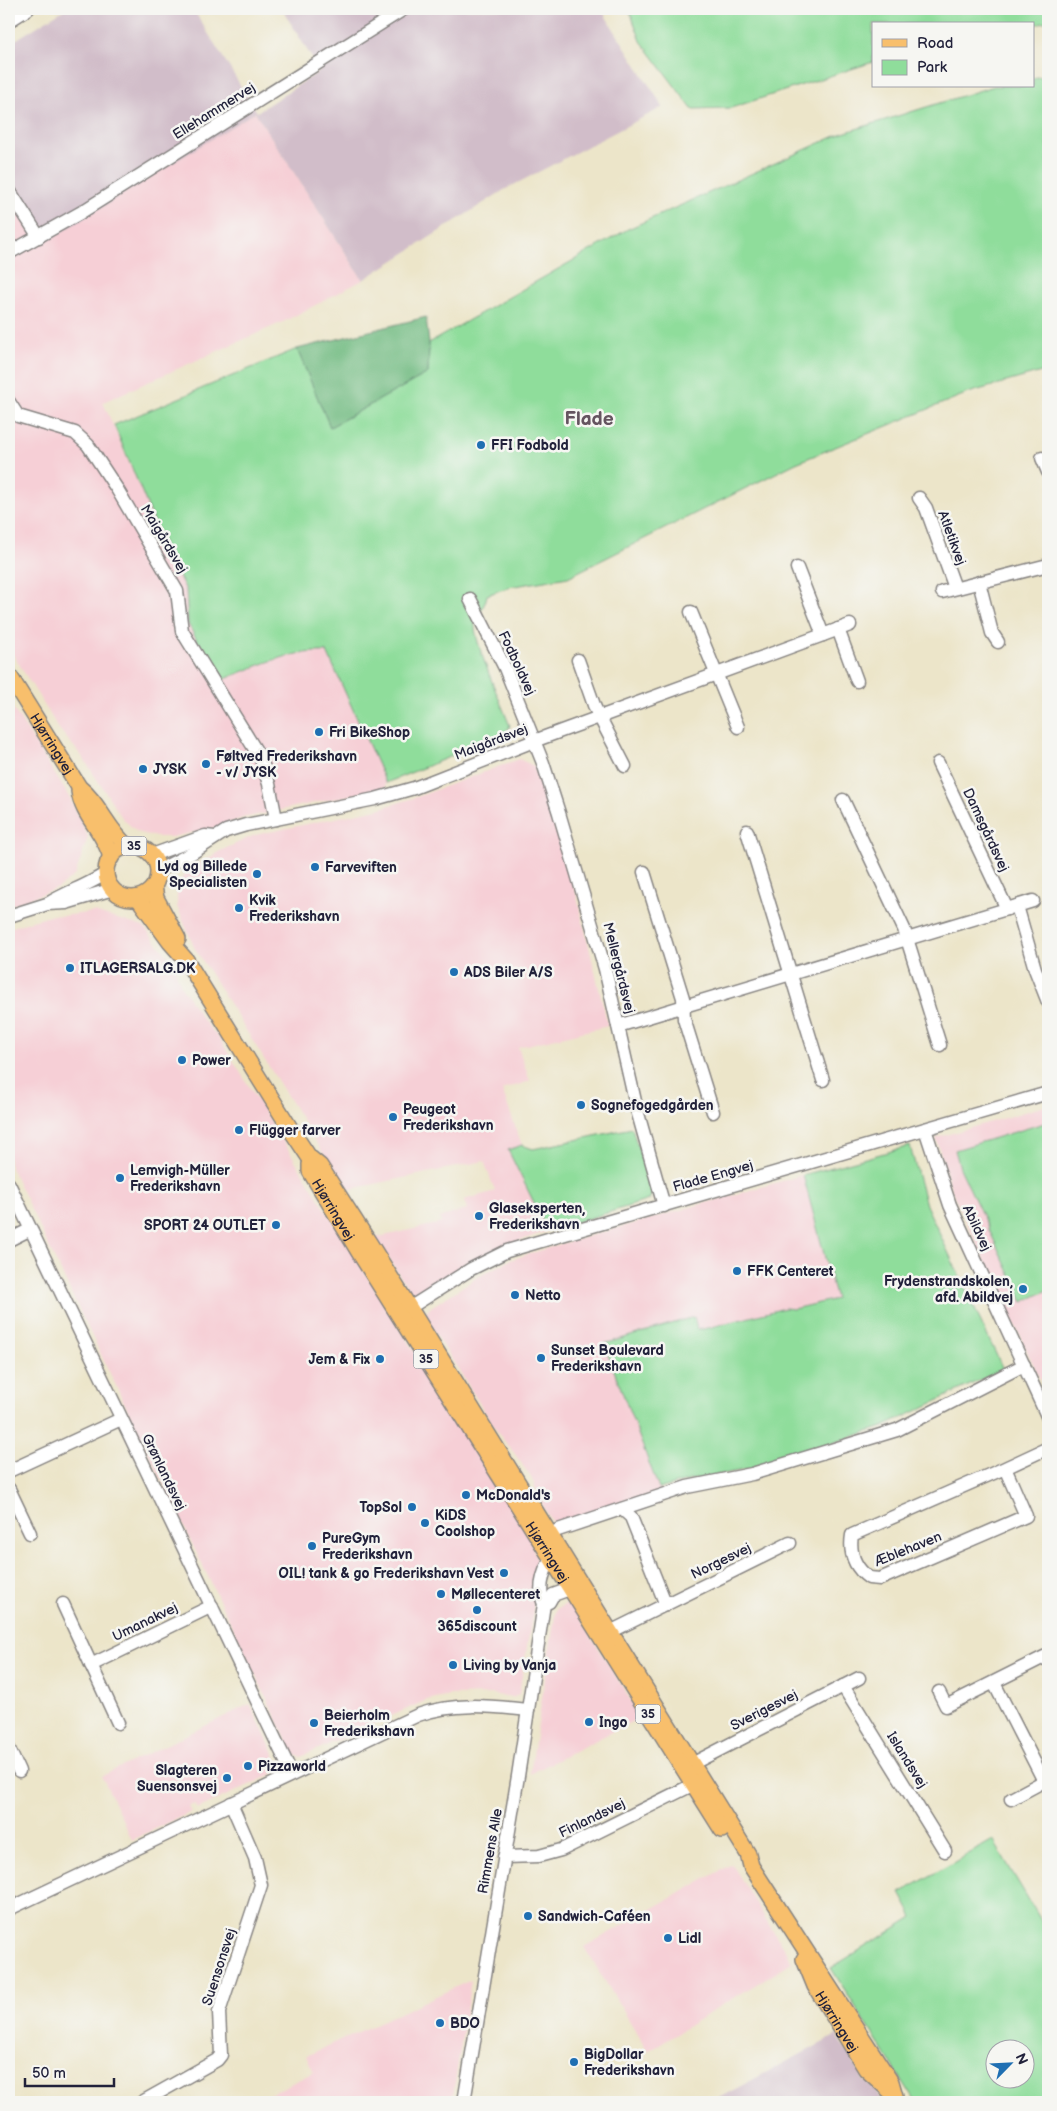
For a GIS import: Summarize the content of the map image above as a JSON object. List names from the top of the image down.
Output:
{
  "streets": {
    "main road": ["Hjørringvej", "35"],
    "street": [
      "Ellehammervej",
      "Atletikvej",
      "Maigårdsvej",
      "Fodboldvej",
      "Damsgårdsvej",
      "Mellergårdsvej",
      "Flade Engvej",
      "Abildvej",
      "Grønlandsvej",
      "Æblehaven",
      "Norgesvej",
      "Umanakvej",
      "Sverigesvej",
      "Islandsvej",
      "Finlandsvej",
      "Rimmens Alle",
      "Suensonsvej"
    ]
  },
  "crossings": [
    ["Maigårdsvej", "Fodboldvej"],
    ["Maigårdsvej", "Hjørringvej"],
    ["Maigårdsvej", "35"],
    ["Maigårdsvej", "Mellergårdsvej"],
    ["Fodboldvej", "Mellergårdsvej"],
    ["Hjørringvej", "35"],
    ["Hjørringvej", "Flade Engvej"],
    ["Hjørringvej", "Norgesvej"],
    ["Hjørringvej", "Sverigesvej"],
    ["Hjørringvej", "Rimmens Alle"],
    ["Mellergårdsvej", "Flade Engvej"],
    ["Flade Engvej", "Abildvej"],
    ["Grønlandsvej", "Umanakvej"],
    ["Sverigesvej", "Islandsvej"],
    ["Finlandsvej", "Rimmens Alle"]
  ],
  "districts": ["Flade"],
  "places": [
    "FFI Fodbold",
    "Fri BikeShop",
    "Føltved Frederikshavn - v/ JYSK",
    "JYSK",
    "Farveviften",
    "Lyd og Billede Specialisten",
    "Kvik Frederikshavn",
    "ITLAGERSALG.DK",
    "ADS Biler A/S",
    "Power",
    "Sognefogedgården",
    "Peugeot Frederikshavn",
    "Flügger farver",
    "Lemvigh-Müller Frederikshavn",
    "Glaseksperten, Frederikshavn",
    "SPORT 24 OUTLET",
    "FFK Centeret",
    "Frydenstrandskolen, afd. Abildvej",
    "Netto",
    "Sunset Boulevard Frederikshavn",
    "Jem & Fix",
    "McDonald's",
    "TopSol",
    "KiDS Coolshop",
    "PureGym Frederikshavn",
    "OIL! tank & go Frederikshavn Vest",
    "Møllecenteret",
    "365discount",
    "Living by Vanja",
    "Ingo",
    "Beierholm Frederikshavn",
    "Pizzaworld",
    "Slagteren Suensonsvej",
    "Sandwich-Caféen",
    "Lidl",
    "BDO",
    "BigDollar Frederikshavn"
  ],
  "legend": ["Road", "Park"],
  "scale_bar": "50 m",
  "north": "top right"
}
